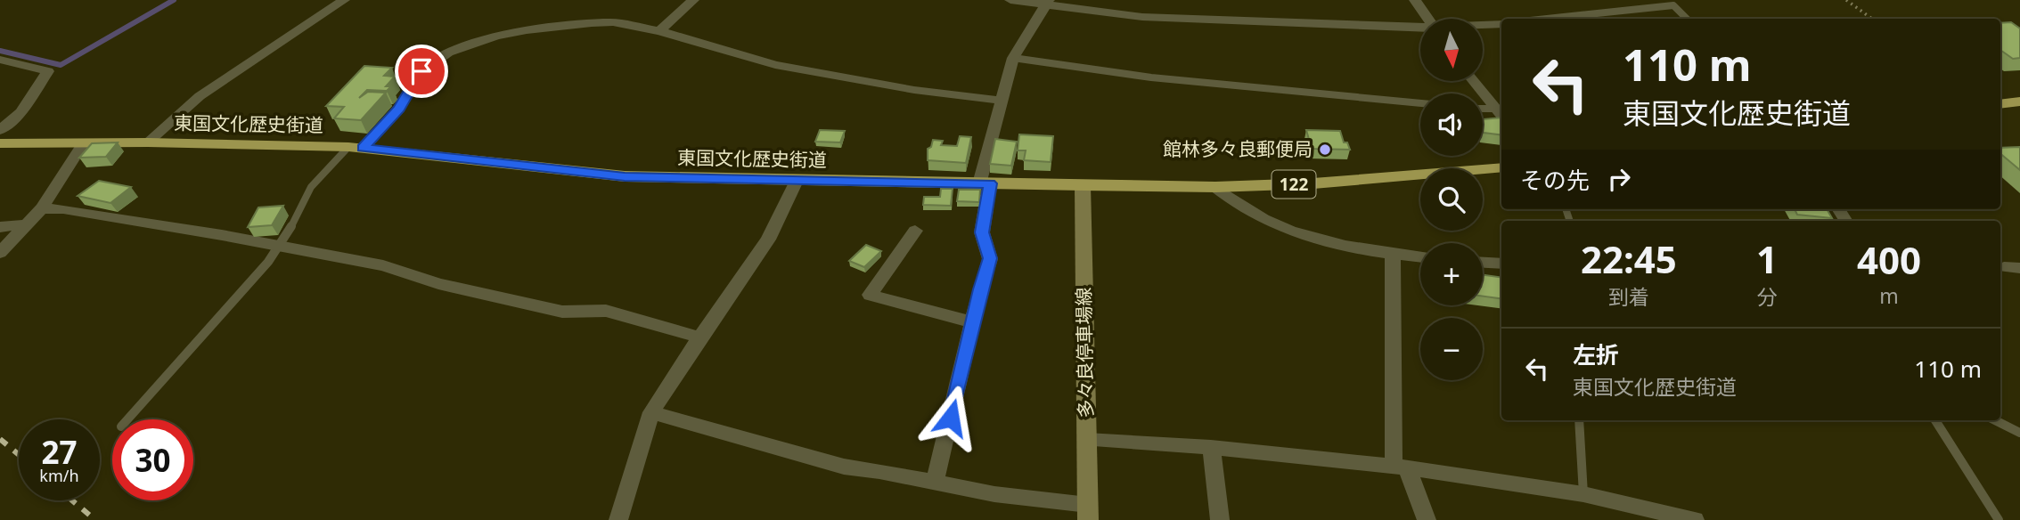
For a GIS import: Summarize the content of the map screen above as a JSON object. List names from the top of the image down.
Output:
{
  "streets": {
    "highway": ["東国文化歴史街道", "122"],
    "main road": ["多々良停車場線"]
  },
  "crossings": [
    ["東国文化歴史街道", "多々良停車場線"]
  ],
  "places": ["館林多々良郵便局"],
  "north": "bottom",
  "page": {
    "map_buttons": ["+", "−"],
    "turn": ["110 m", "東国文化歴史街道"],
    "then": "その先",
    "eta": [
      "22:45",
      "到着",
      "1",
      "分",
      "400",
      "m"
    ],
    "list": [
      {
        "name": "左折",
        "note": "東国文化歴史街道",
        "value": "110 m"
      }
    ],
    "speed": "27 km/h",
    "limit": "30"
  }
}
